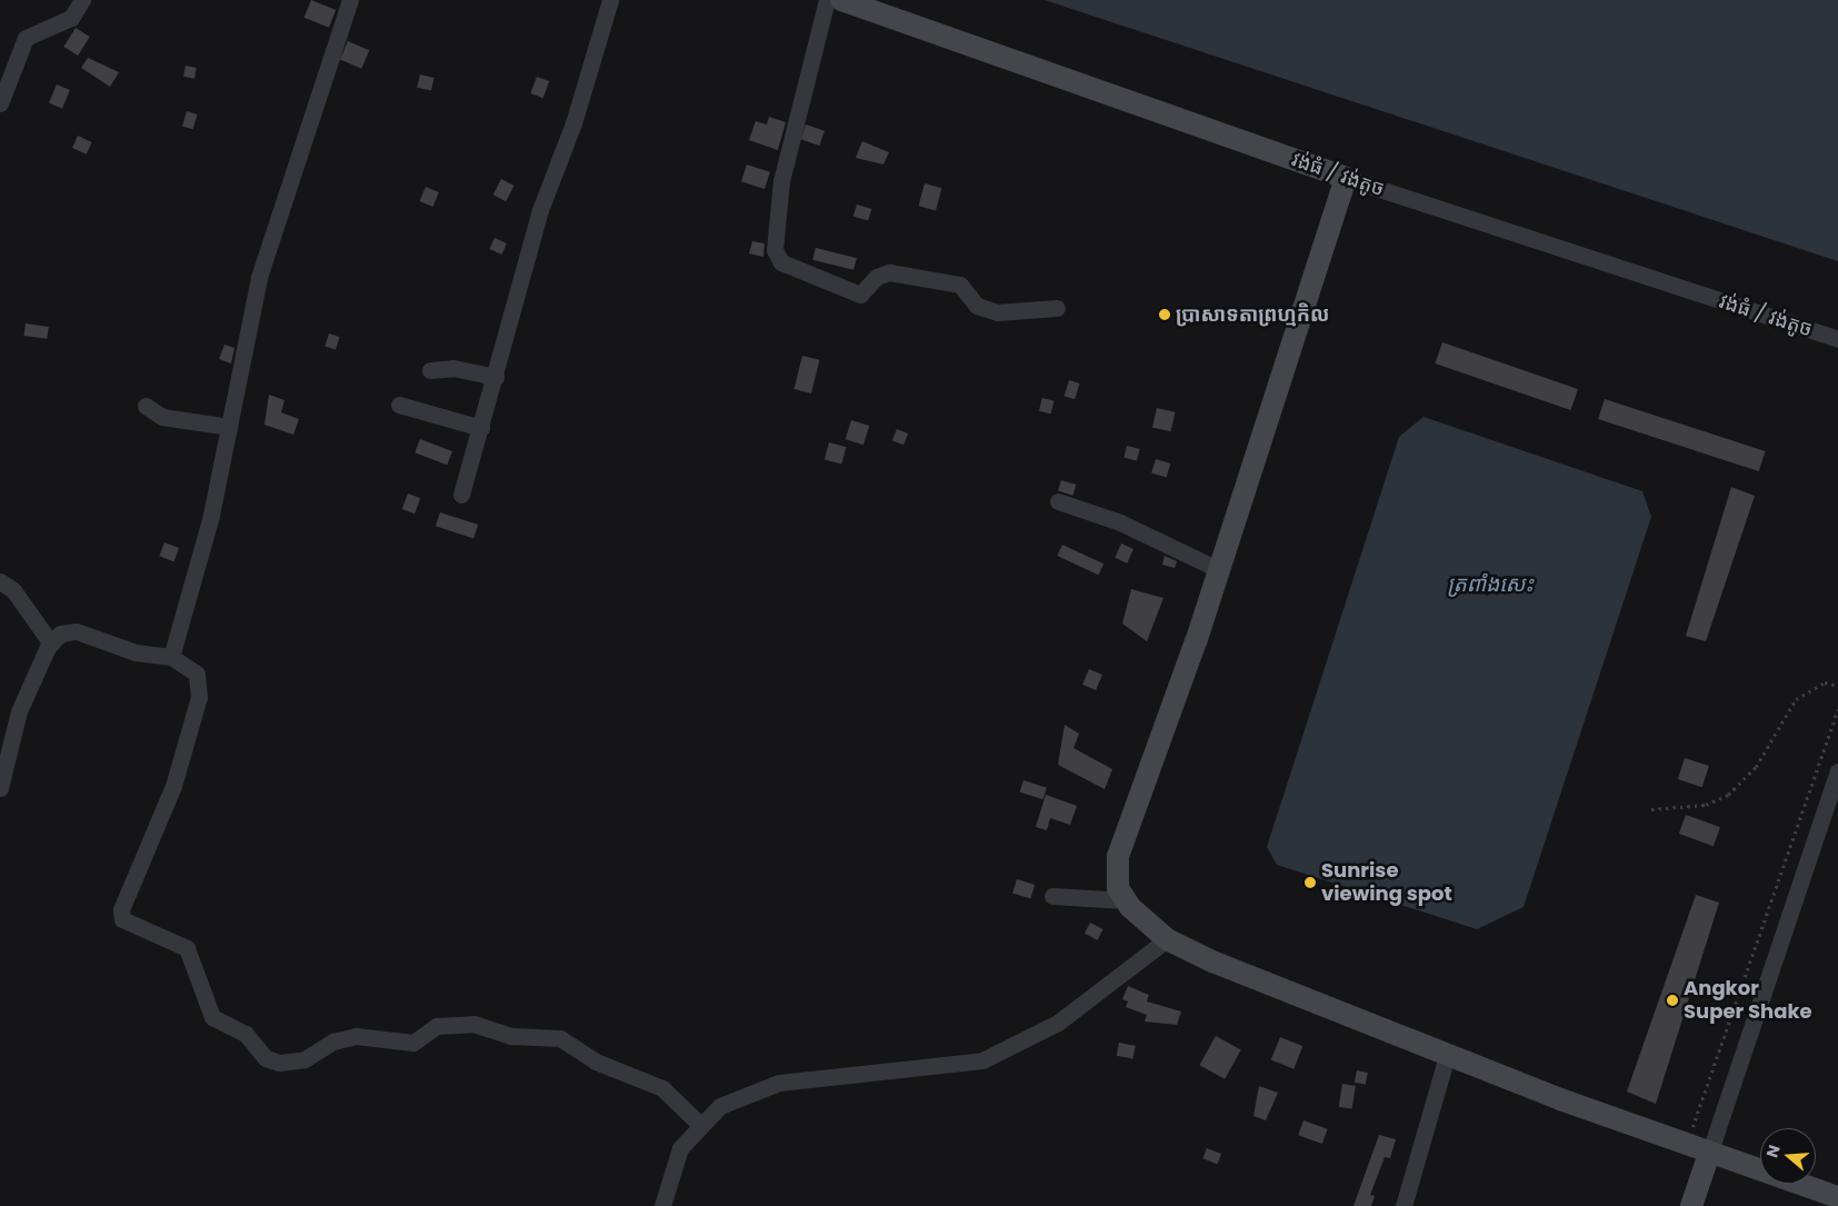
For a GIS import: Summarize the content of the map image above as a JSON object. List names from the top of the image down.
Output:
{
  "streets": {
    "main road": ["វង់ធំ / វង់តូច"]
  },
  "water": ["ត្រពាំងសេះ"],
  "places": ["ប្រាសាទតាព្រហ្មកិល", "Sunrise viewing spot", "Angkor Super Shake"],
  "north": "left"
}
